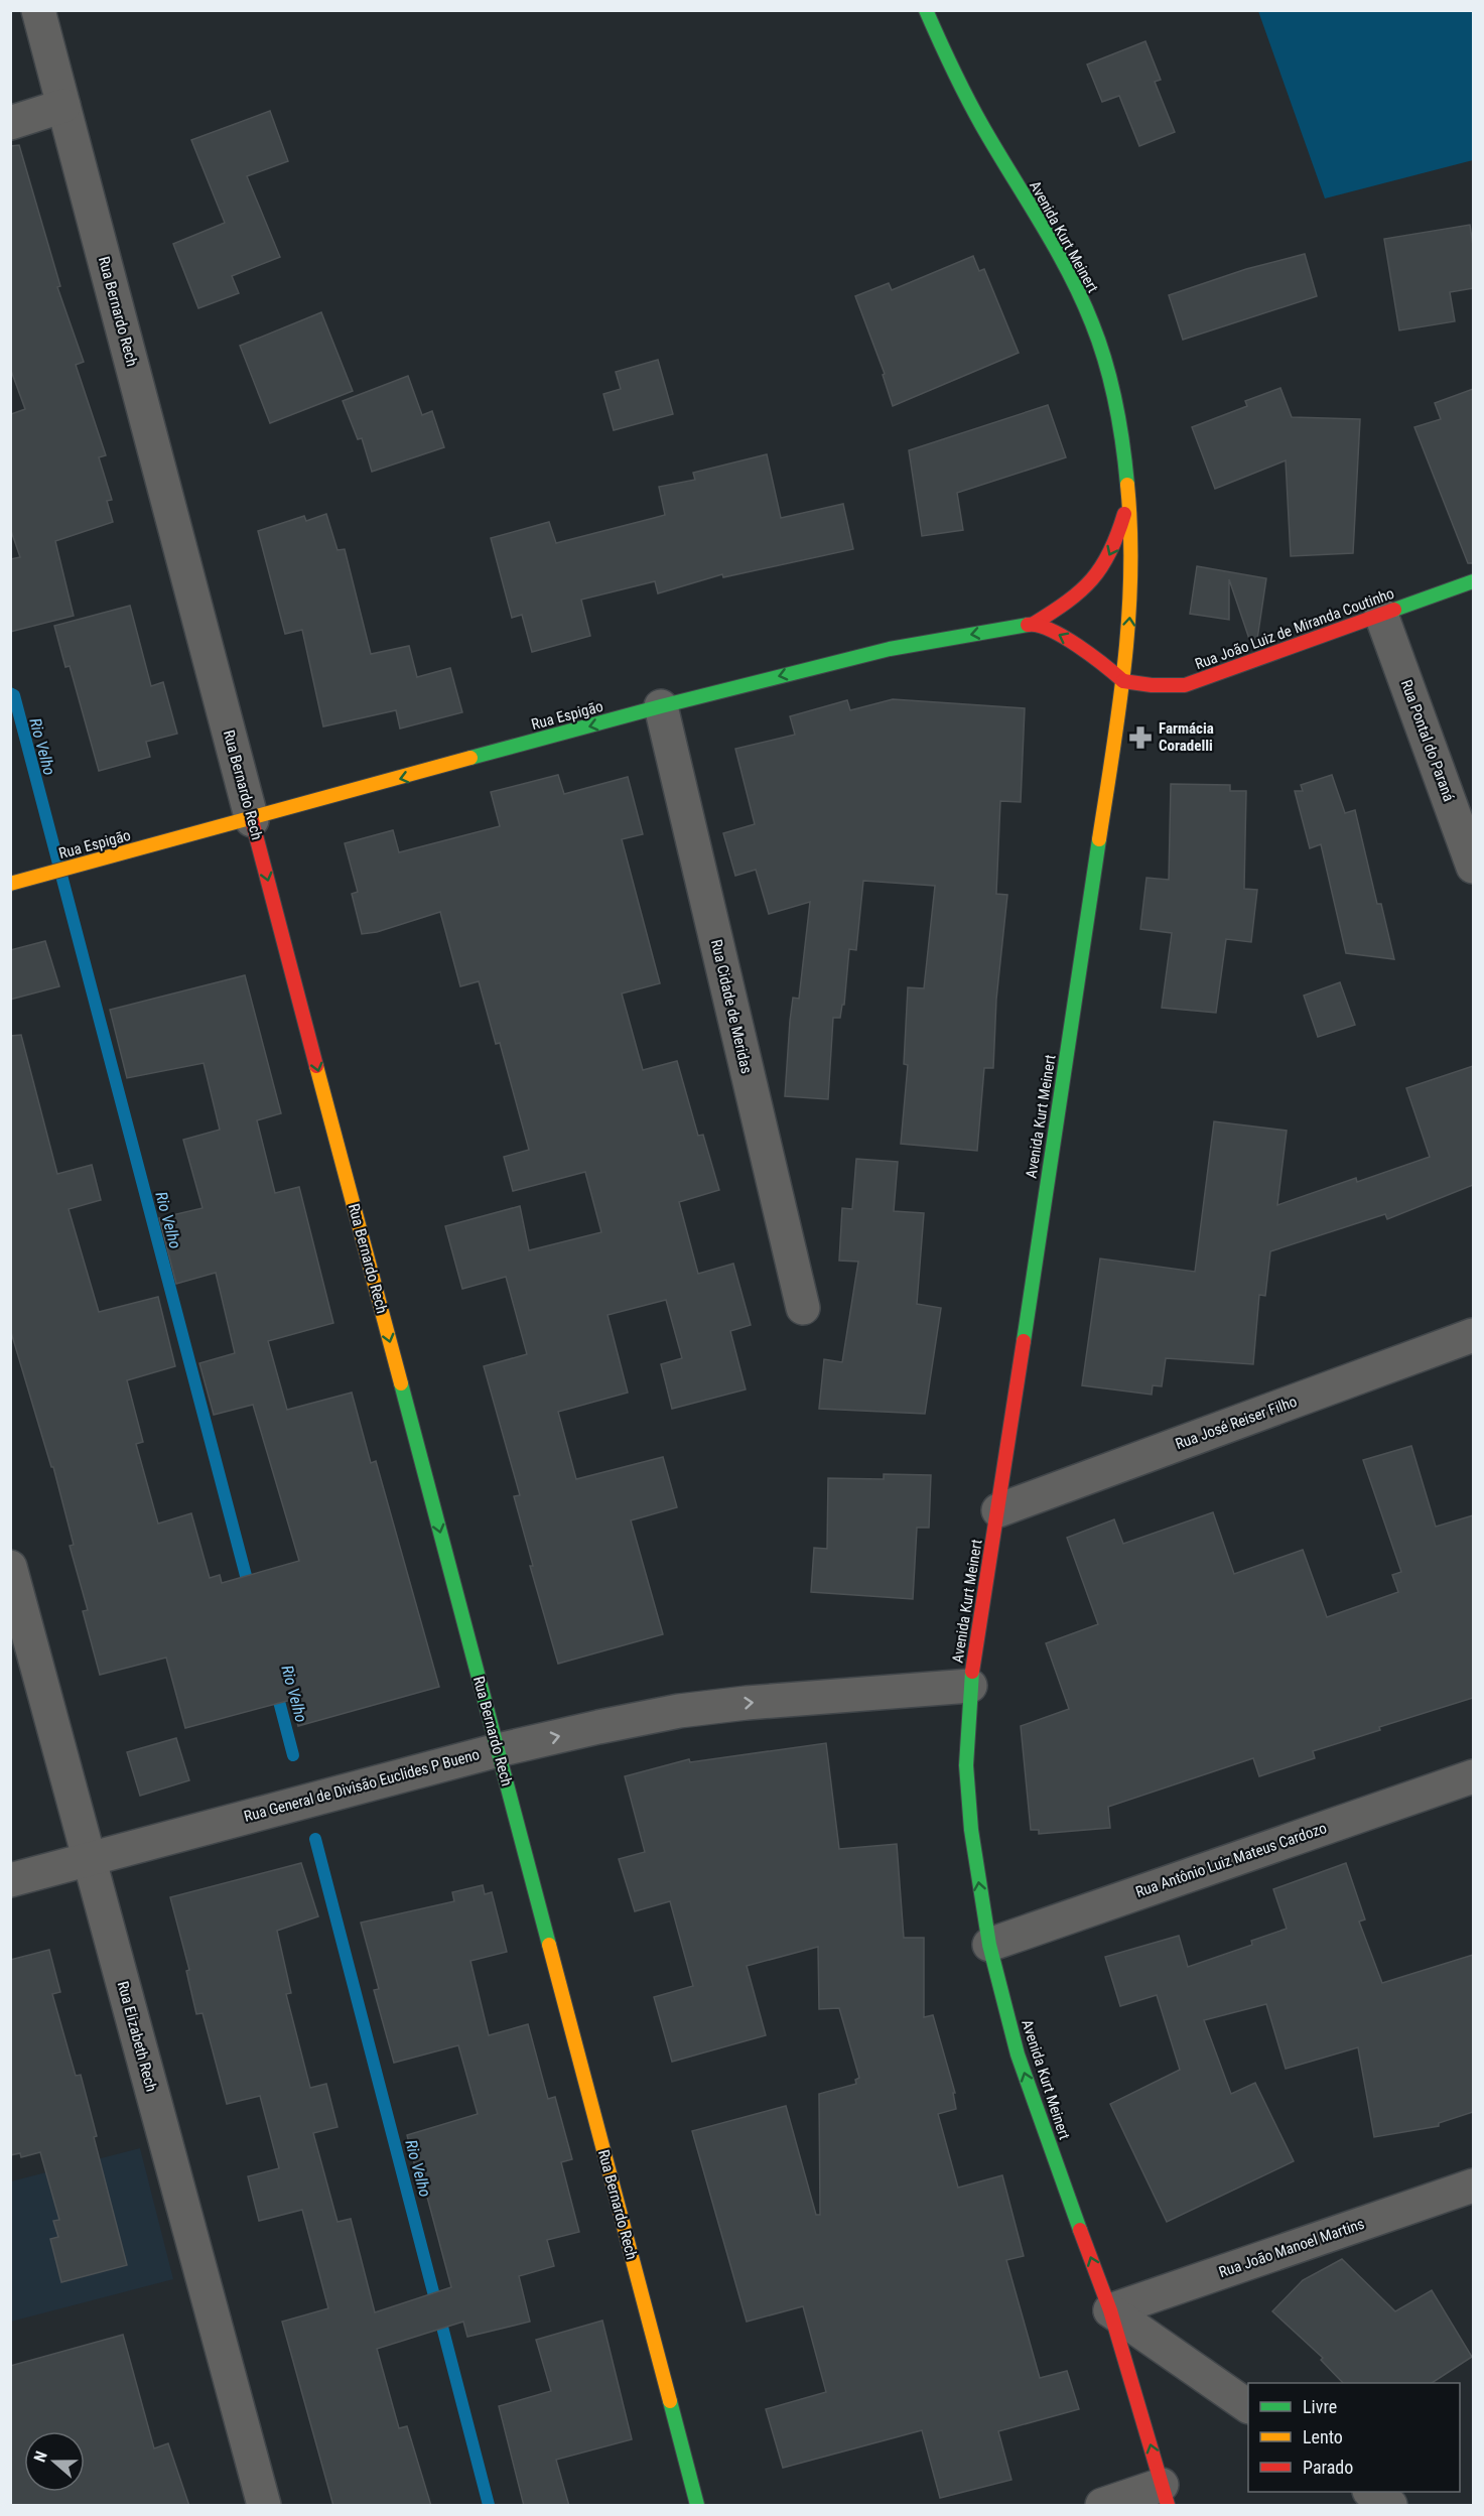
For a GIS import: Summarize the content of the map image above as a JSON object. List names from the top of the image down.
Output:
{
  "streets": {
    "main road": [
      "Avenida Kurt Meinert",
      "Rua Bernardo Rech",
      "Rua João Luiz de Miranda Coutinho",
      "Rua Espigão"
    ],
    "street": [
      "Rua Pontal do Paraná",
      "Rua Cidade de Meridas",
      "Rua José Reiser Filho",
      "Rua General de Divisão Euclides P Bueno",
      "Rua Antônio Luiz Mateus Cardozo",
      "Rua Elizabeth Rech",
      "Rua João Manoel Martins"
    ]
  },
  "crossings": [
    ["Avenida Kurt Meinert", "Rua João Luiz de Miranda Coutinho"],
    ["Avenida Kurt Meinert", "Rua José Reiser Filho"],
    ["Avenida Kurt Meinert", "Rua General de Divisão Euclides P Bueno"],
    ["Avenida Kurt Meinert", "Rua Antônio Luiz Mateus Cardozo"],
    ["Avenida Kurt Meinert", "Rua João Manoel Martins"],
    ["Rua Bernardo Rech", "Rua Espigão"],
    ["Rua Bernardo Rech", "Rua General de Divisão Euclides P Bueno"],
    ["Rua João Luiz de Miranda Coutinho", "Rua Pontal do Paraná"],
    ["Rua Espigão", "Rua Cidade de Meridas"],
    ["Rua General de Divisão Euclides P Bueno", "Rua Elizabeth Rech"]
  ],
  "one_way": [
    "Avenida Kurt Meinert",
    "Rua Bernardo Rech",
    "Rua Espigão",
    "Rua General de Divisão Euclides P Bueno"
  ],
  "water": ["Rio Velho"],
  "places": {
    "pharmacy": ["Farmácia Coradelli"]
  },
  "legend": ["Livre", "Lento", "Parado"],
  "north": "left"
}
